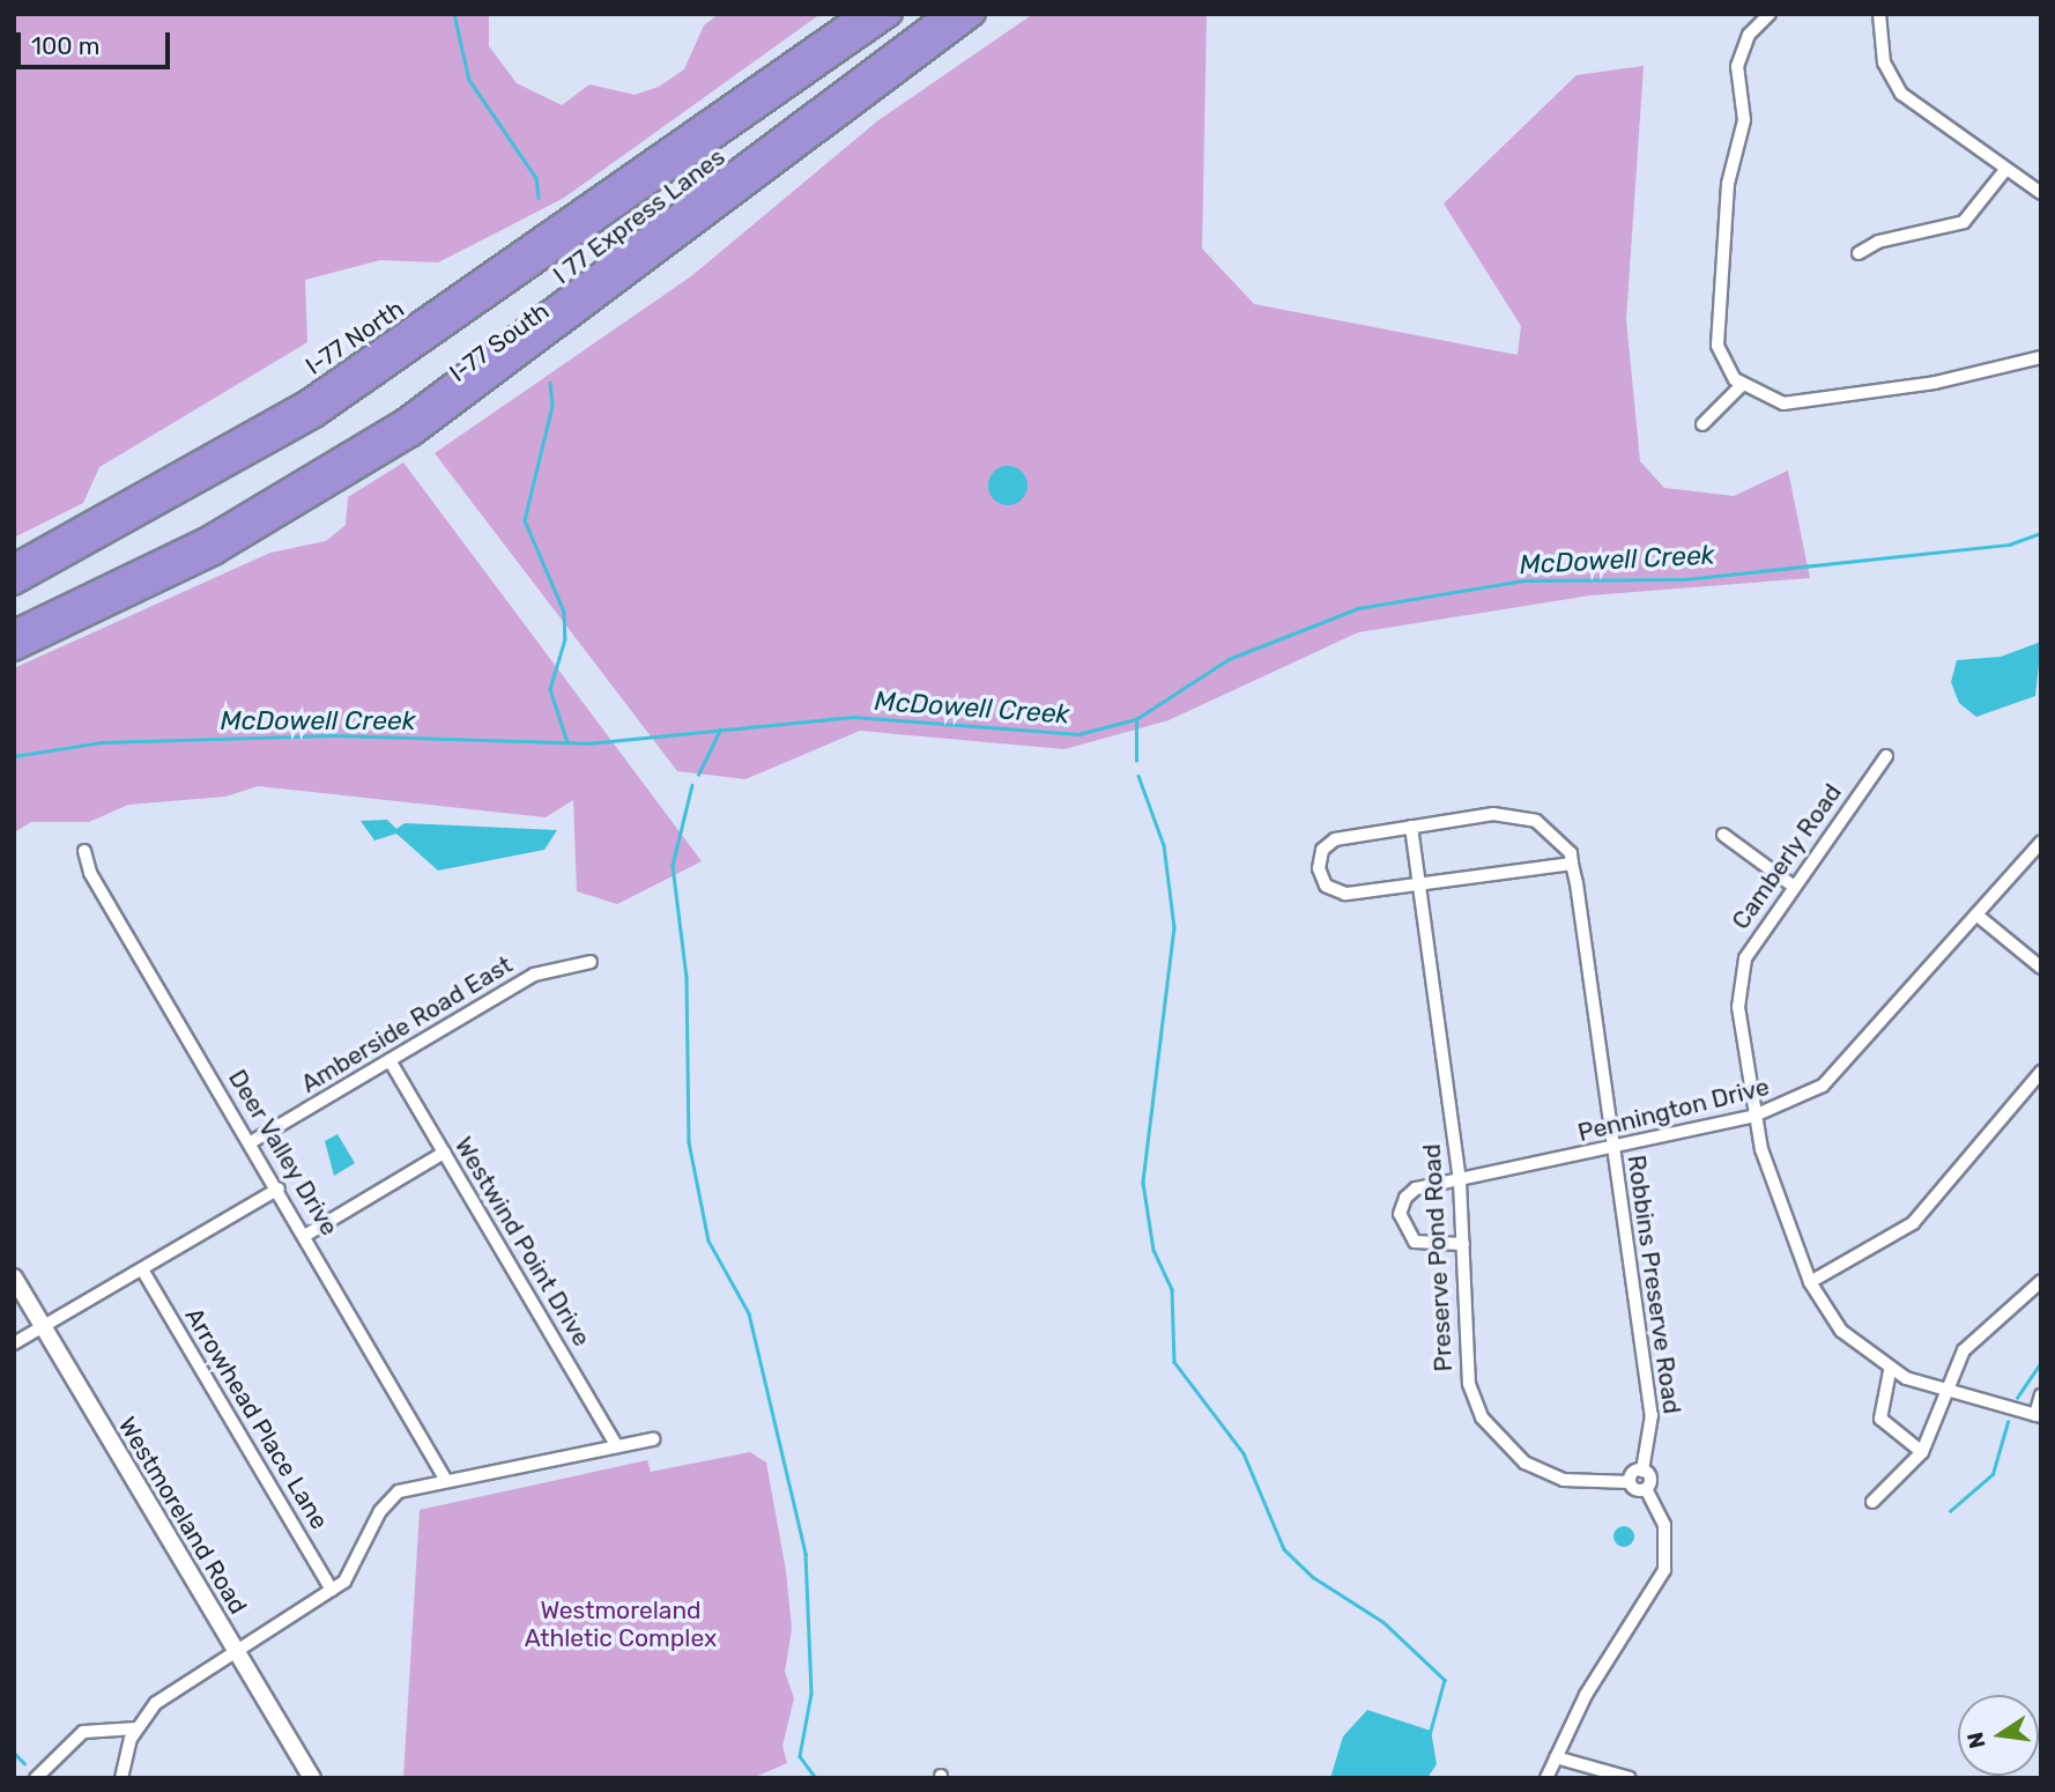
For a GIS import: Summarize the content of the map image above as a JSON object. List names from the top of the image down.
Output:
{
  "streets": {
    "highway": ["I 77 Express Lanes", "I-77 North", "I-77 South"],
    "street": [
      "Camberly Road",
      "Amberside Road East",
      "Pennington Drive",
      "Deer Valley Drive",
      "Westwind Point Drive",
      "Preserve Pond Road",
      "Robbins Preserve Road",
      "Arrowhead Place Lane",
      "Westmoreland Road"
    ]
  },
  "crossings": [
    ["Camberly Road", "Pennington Drive"],
    ["Amberside Road East", "Deer Valley Drive"],
    ["Amberside Road East", "Westwind Point Drive"],
    ["Pennington Drive", "Preserve Pond Road"],
    ["Pennington Drive", "Robbins Preserve Road"],
    ["Preserve Pond Road", "Robbins Preserve Road"]
  ],
  "water": ["McDowell Creek"],
  "parks": ["Westmoreland Athletic Complex"],
  "scale_bar": "100 m",
  "north": "left"
}
